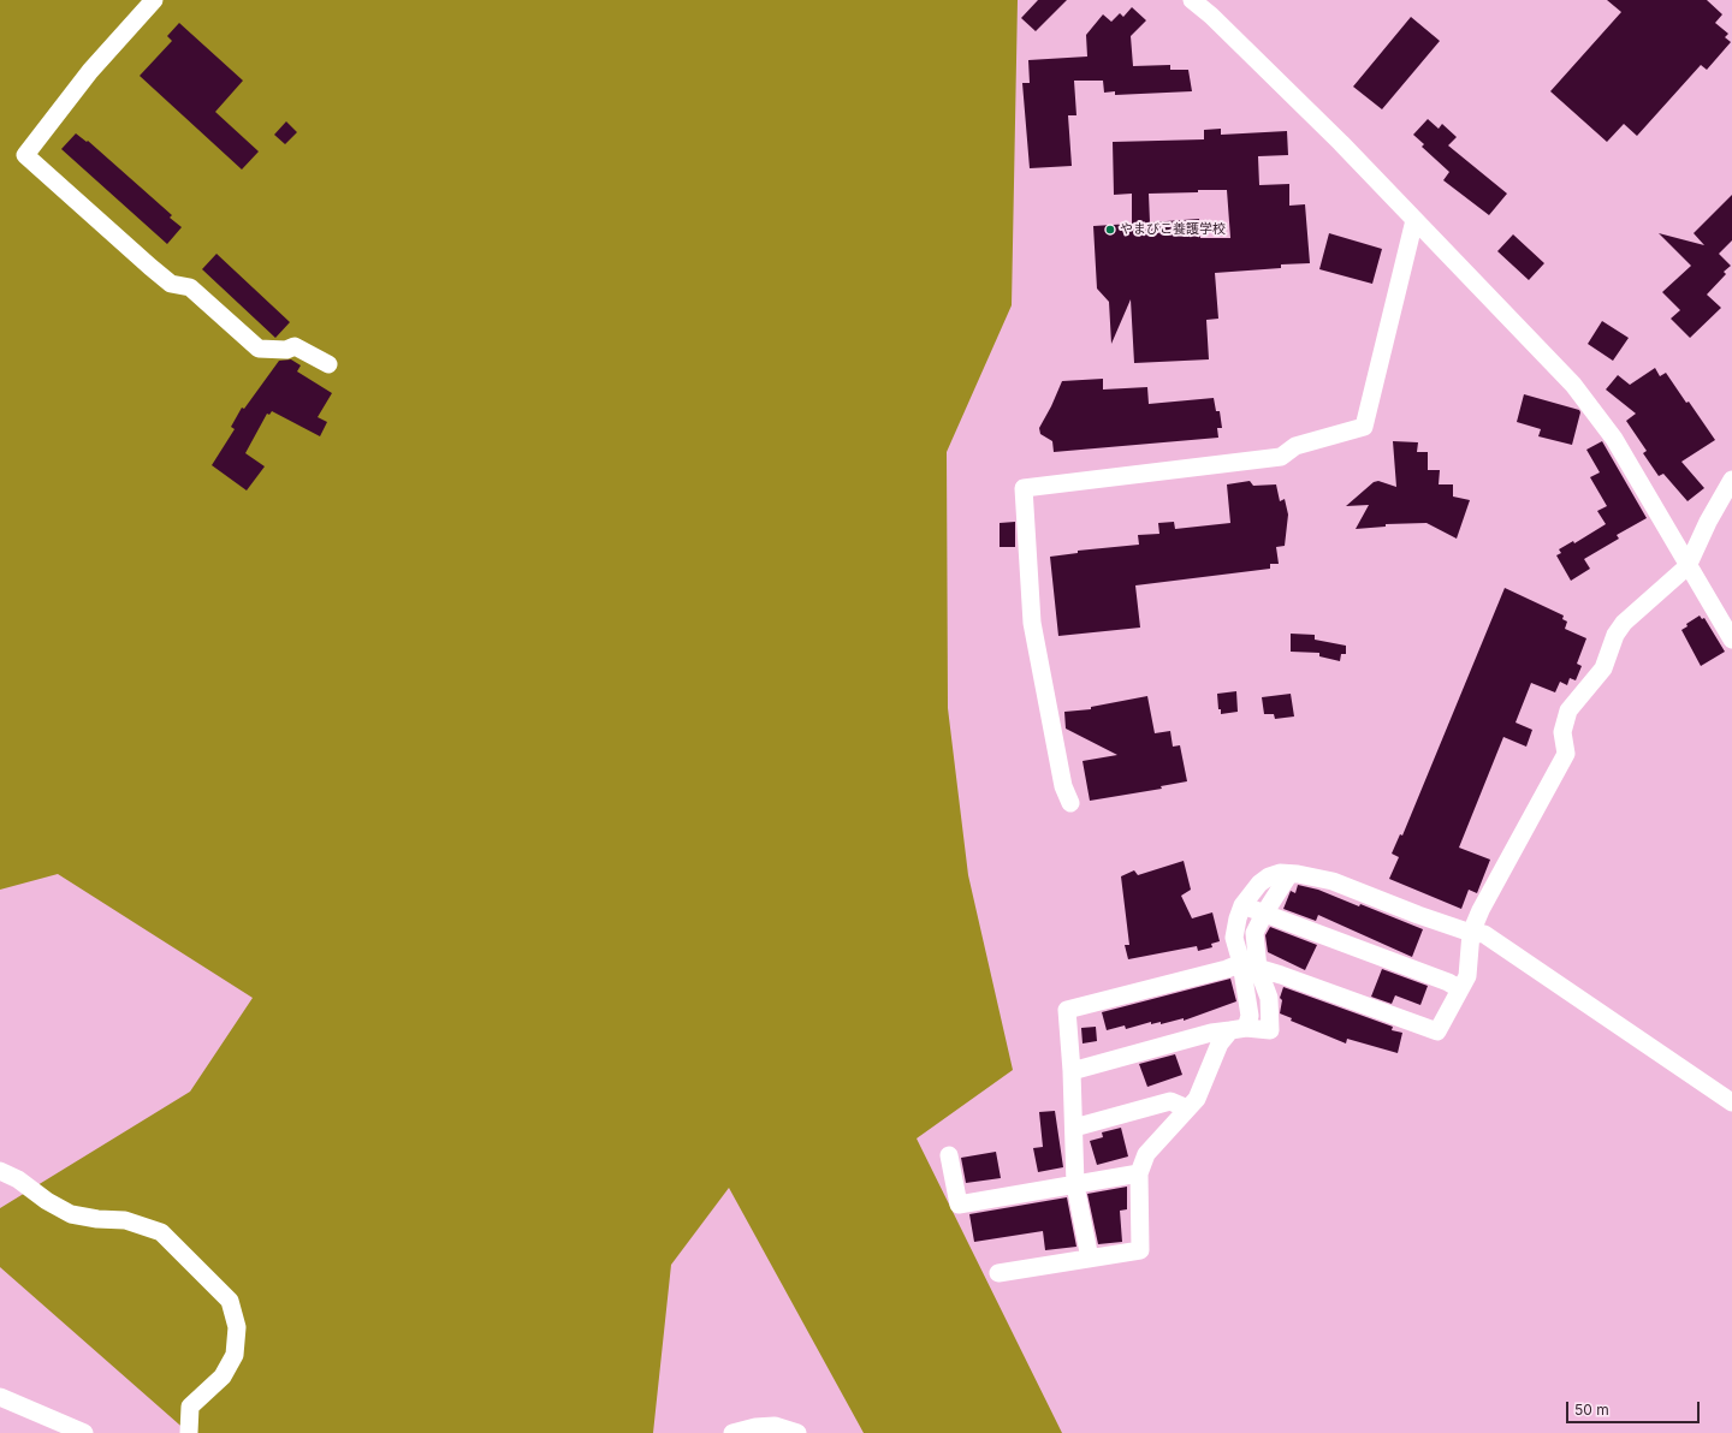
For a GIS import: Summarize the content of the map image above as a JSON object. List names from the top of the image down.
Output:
{
  "places": ["やまびこ養護学校"],
  "scale_bar": "50 m"
}
